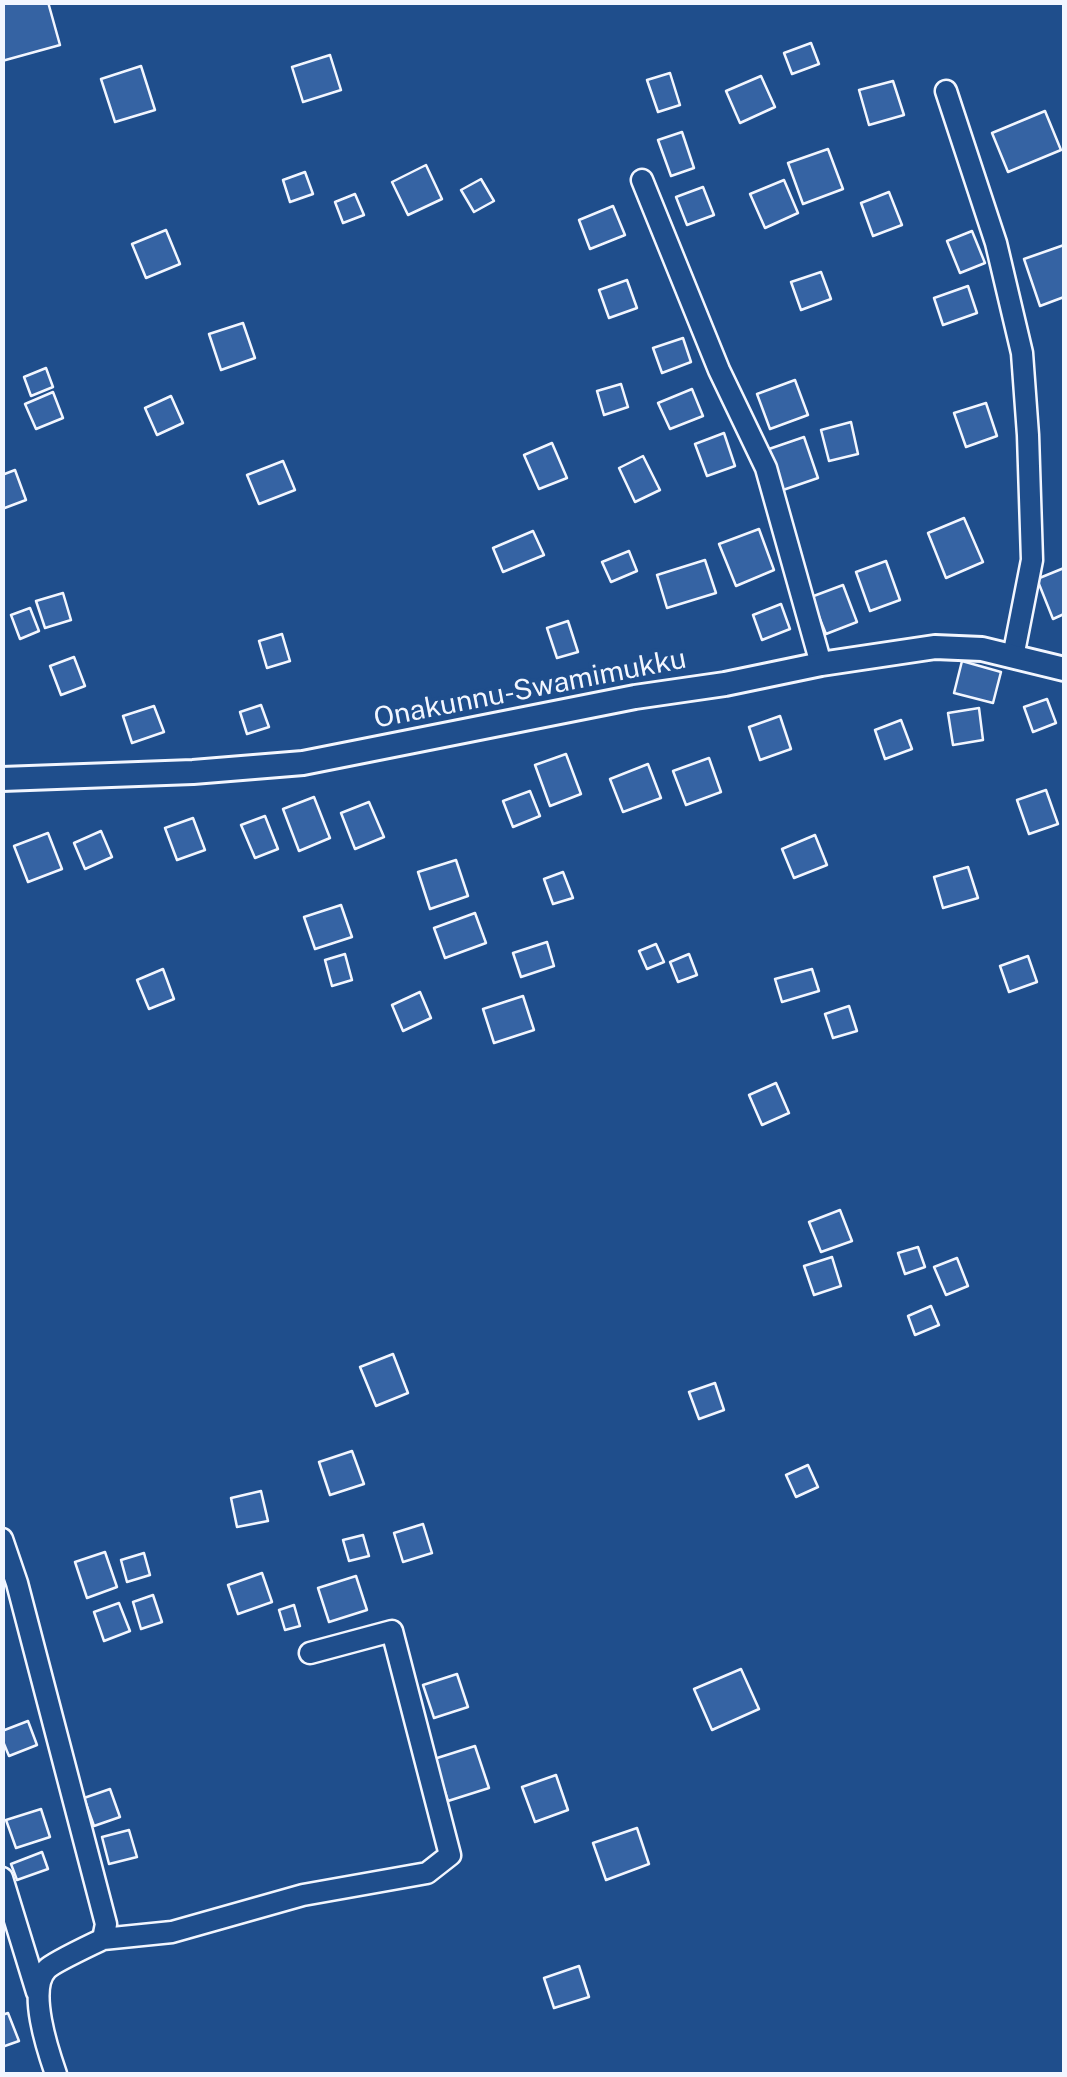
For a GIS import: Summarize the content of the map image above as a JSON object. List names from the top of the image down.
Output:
{
  "streets": {
    "street": ["Onakunnu-Swamimukku"]
  }
}
